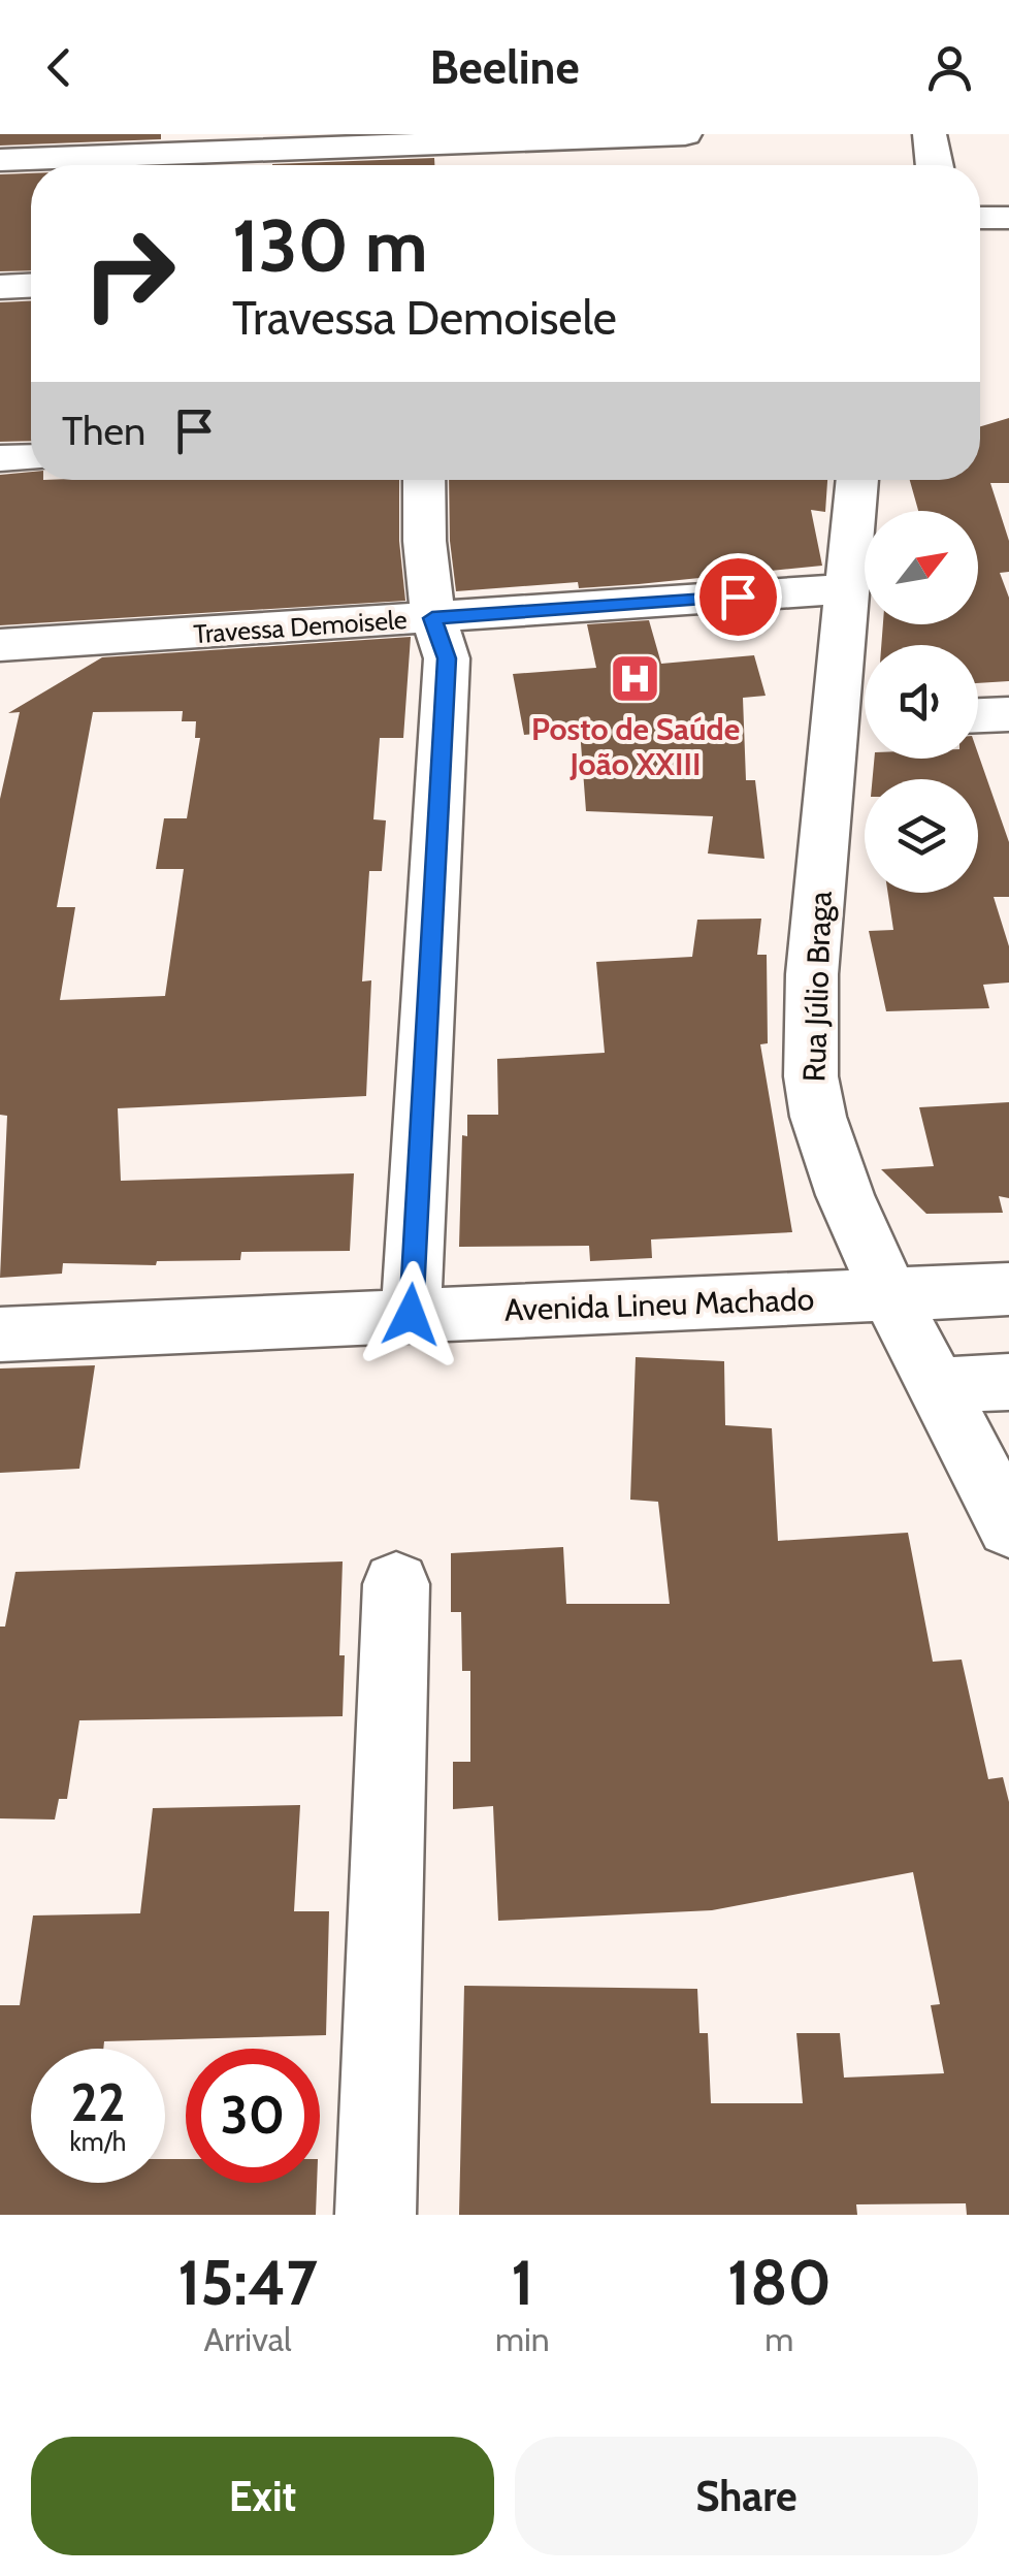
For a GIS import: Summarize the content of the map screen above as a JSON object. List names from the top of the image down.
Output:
{
  "streets": {
    "street": ["Travessa Demoisele", "Rua Júlio Braga", "Avenida Lineu Machado"]
  },
  "crossings": [
    ["Travessa Demoisele", "Rua Júlio Braga"],
    ["Rua Júlio Braga", "Avenida Lineu Machado"]
  ],
  "places": {
    "hospital": ["Posto de Saúde João XXIII"]
  },
  "north": "top right",
  "page": {
    "header": "Beeline",
    "turn": ["130 m", "Travessa Demoisele"],
    "then": "Then",
    "speed": "22 km/h",
    "limit": "30",
    "eta": [
      "15:47",
      "Arrival",
      "1",
      "min",
      "180",
      "m"
    ],
    "buttons": ["Exit", "Share"]
  }
}
